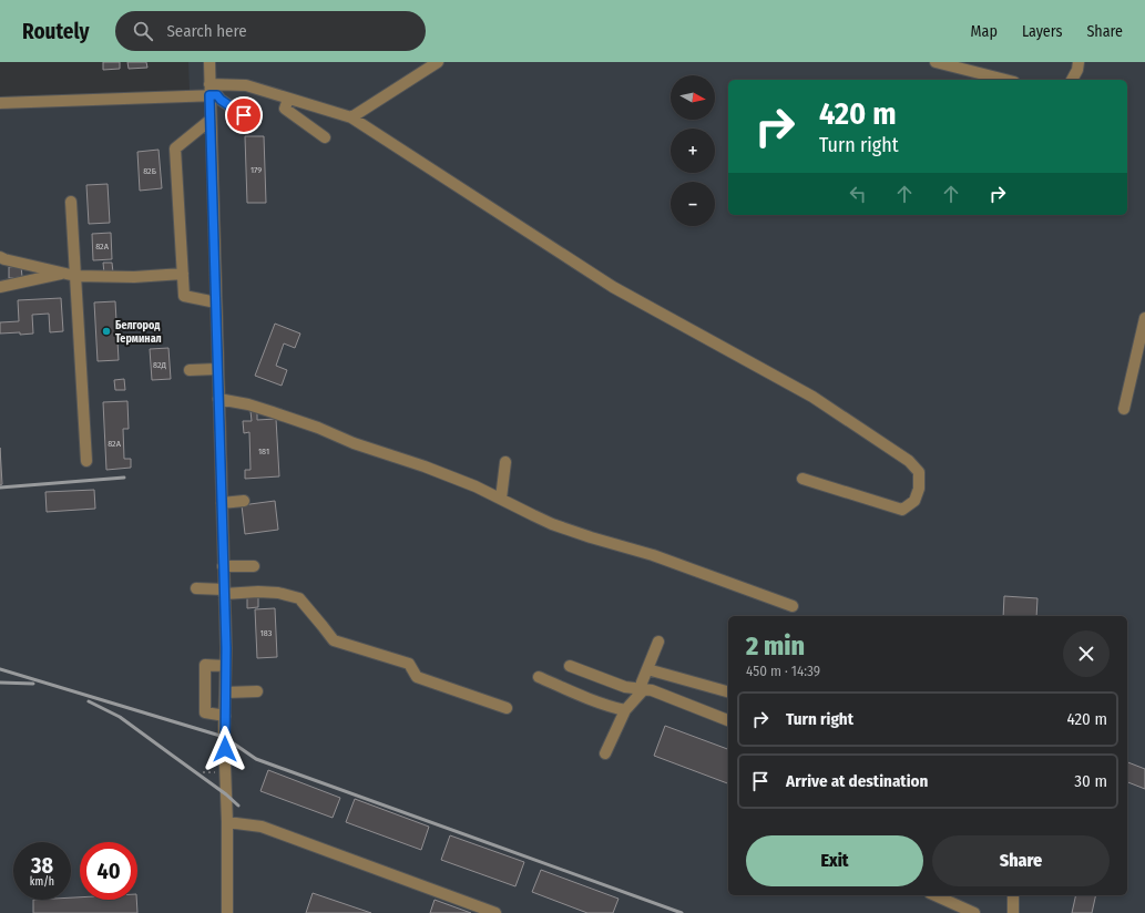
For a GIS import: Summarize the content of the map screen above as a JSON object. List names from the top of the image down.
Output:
{
  "places": ["Белгород Терминал"],
  "house_numbers": [
    "179",
    "82Б",
    "82А",
    "82Д",
    "82А",
    "181",
    "183"
  ],
  "north": "right",
  "page": {
    "header": "Routely",
    "search": "Search here",
    "nav": ["Map", "Layers", "Share"],
    "map_buttons": ["+", "−"],
    "turn": ["420 m", "Turn right"],
    "heading": ["2 min", "450 m · 14:39"],
    "list": [
      {
        "name": "Turn right",
        "value": "420 m"
      },
      {
        "name": "Arrive at destination",
        "value": "30 m"
      }
    ],
    "buttons": ["Exit", "Share"],
    "speed": "38 km/h",
    "limit": "40"
  }
}
